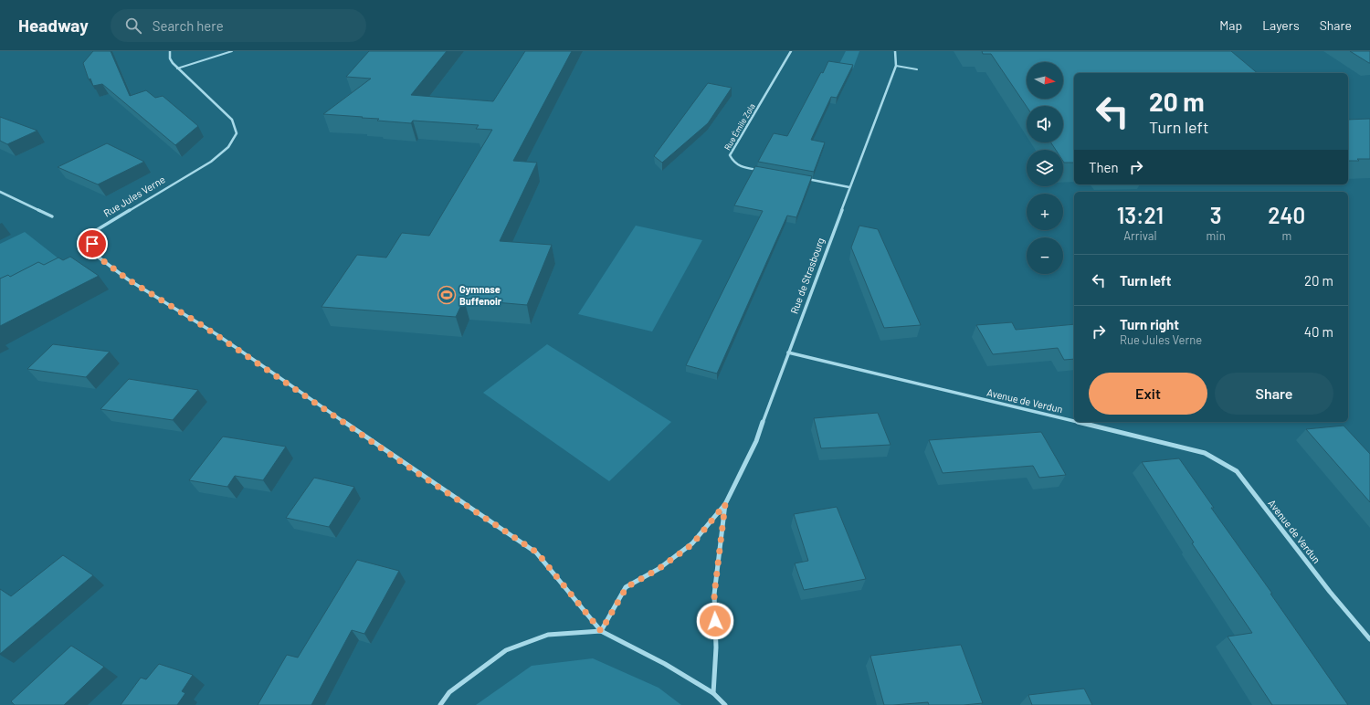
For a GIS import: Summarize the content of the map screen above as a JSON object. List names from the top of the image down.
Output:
{
  "streets": {
    "street": [
      "Rue Émile Zola",
      "Rue Jules Verne",
      "Rue de Strasbourg",
      "Avenue de Verdun"
    ]
  },
  "crossings": [
    ["Rue de Strasbourg", "Avenue de Verdun"]
  ],
  "places": {
    "sports": ["Gymnase Buffenoir"]
  },
  "north": "right",
  "page": {
    "header": "Headway",
    "search": "Search here",
    "nav": ["Map", "Layers", "Share"],
    "map_buttons": ["+", "−"],
    "turn": ["20 m", "Turn left"],
    "then": "Then",
    "eta": [
      "13:21",
      "Arrival",
      "3",
      "min",
      "240",
      "m"
    ],
    "list": [
      {
        "name": "Turn left",
        "value": "20 m"
      },
      {
        "name": "Turn right",
        "note": "Rue Jules Verne",
        "value": "40 m"
      }
    ],
    "buttons": ["Exit", "Share"]
  }
}
